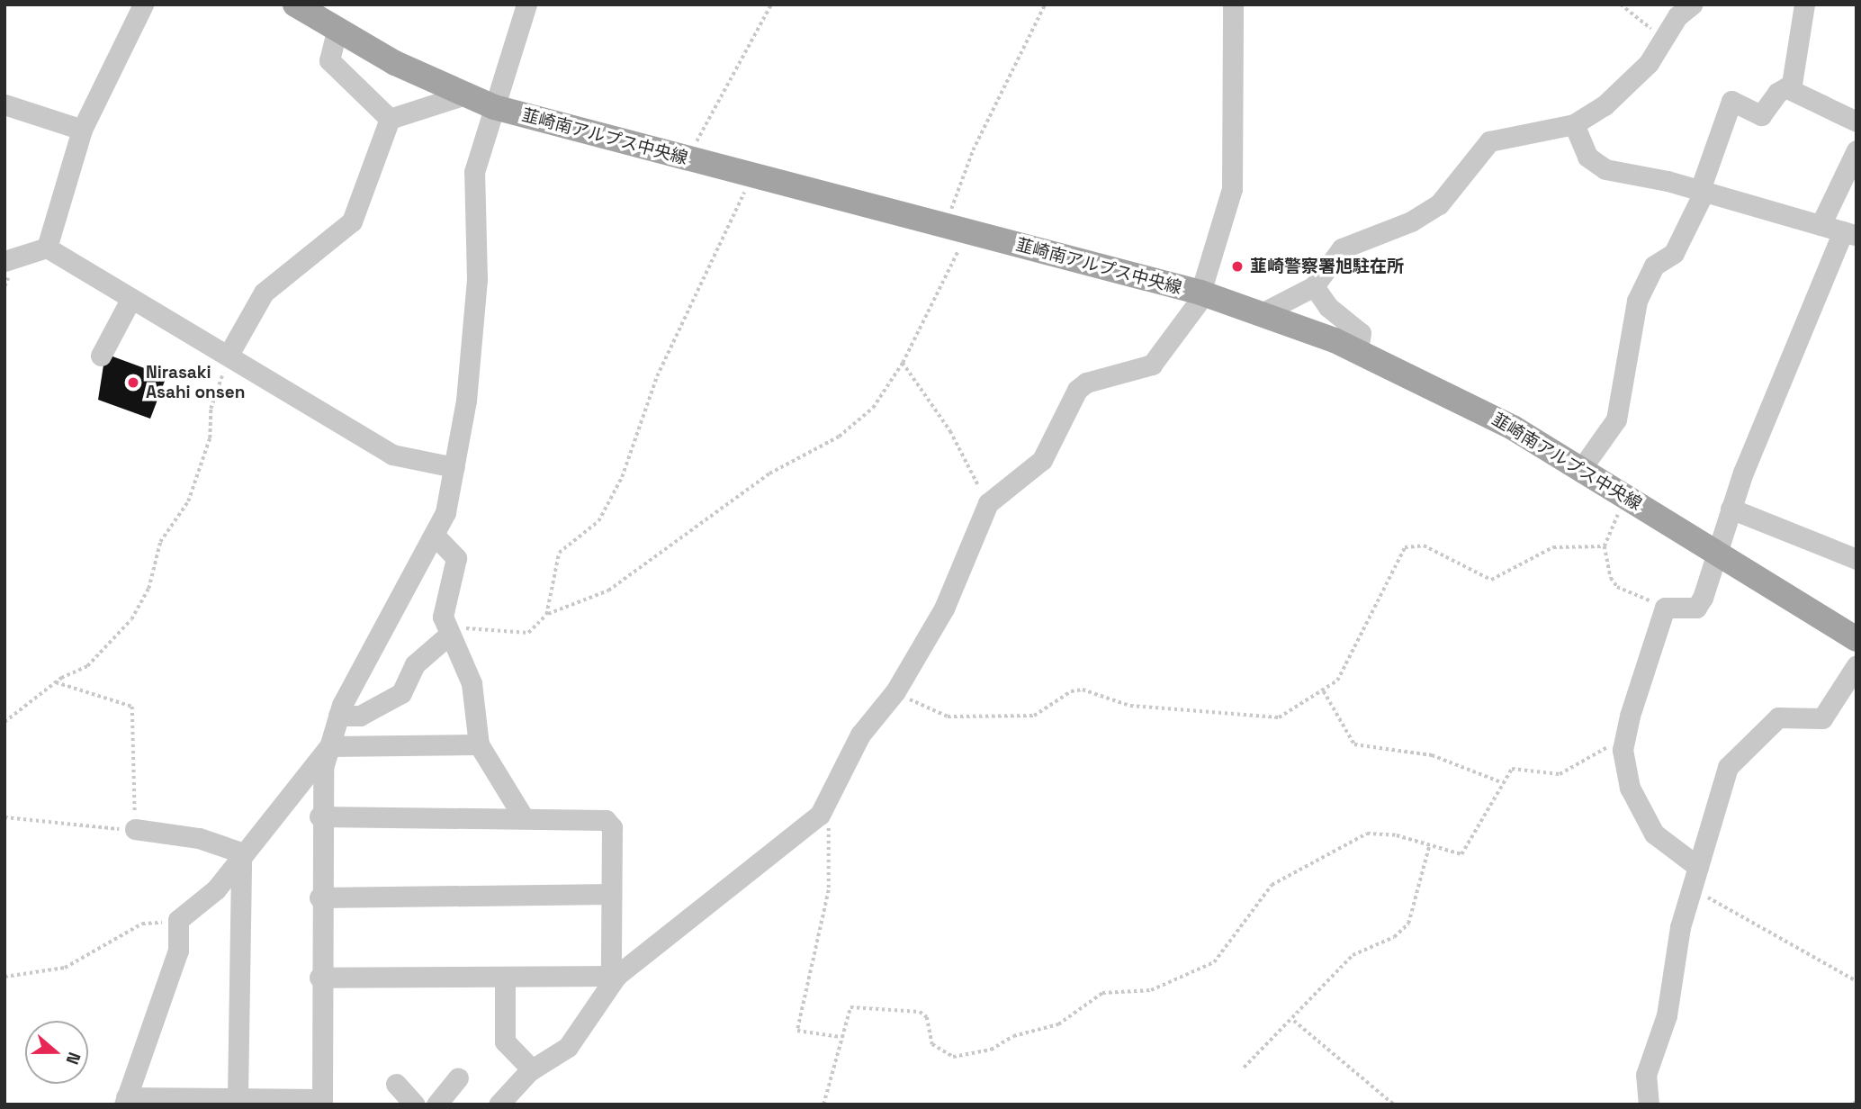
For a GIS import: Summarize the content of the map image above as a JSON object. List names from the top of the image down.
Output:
{
  "streets": {
    "main road": ["韮崎南アルプス中央線"]
  },
  "places": ["韮崎警察署旭駐在所", "Nirasaki Asahi onsen"],
  "north": "right"
}
